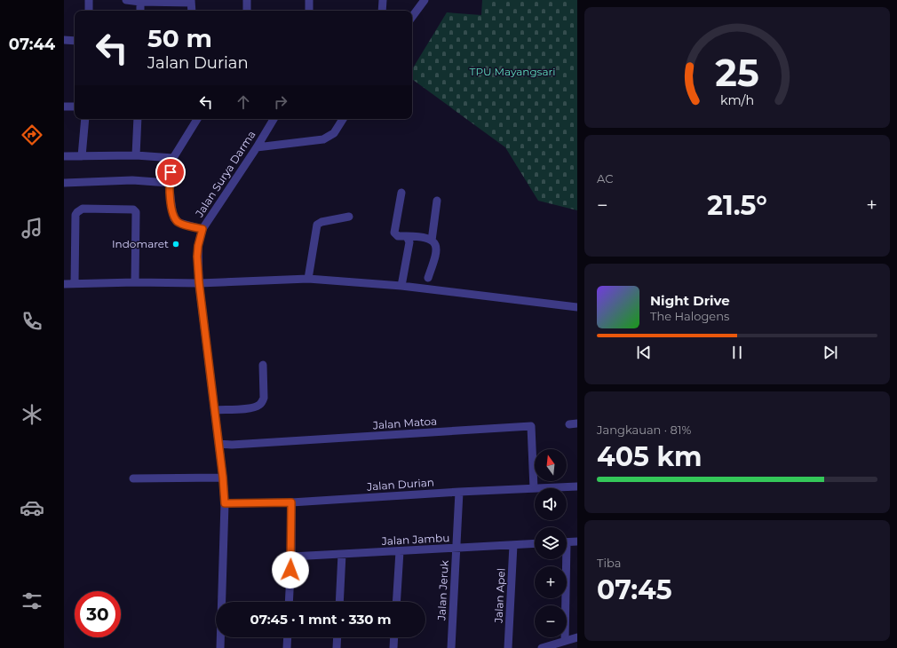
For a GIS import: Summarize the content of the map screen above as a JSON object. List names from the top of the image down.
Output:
{
  "streets": {
    "street": [
      "Jalan Surya Darma",
      "Jalan Matoa",
      "Jalan Durian",
      "Jalan Jambu",
      "Jalan Jeruk",
      "Jalan Apel"
    ]
  },
  "crossings": [
    ["Jalan Surya Darma", "Jalan Matoa"],
    ["Jalan Surya Darma", "Jalan Durian"],
    ["Jalan Matoa", "Jalan Durian"],
    ["Jalan Durian", "Jalan Jeruk"],
    ["Jalan Jambu", "Jalan Jeruk"],
    ["Jalan Jambu", "Jalan Apel"]
  ],
  "parks": ["TPU Mayangsari"],
  "places": ["Indomaret"],
  "north": "top",
  "page": {
    "tabs": "07:44",
    "turn": ["50 m", "Jalan Durian"],
    "tile": [
      "AC",
      ["Jangkauan · 81%", "405 km"],
      ["Tiba", "07:45"]
    ],
    "heat": ["−", "21.5°", "+"],
    "song": ["Night Drive", "The Halogens"],
    "map_buttons": ["+", "−"],
    "limit": "30",
    "trip": "07:45 · 1 mnt · 330 m",
    "gauge": ["25", "km/h"]
  }
}
